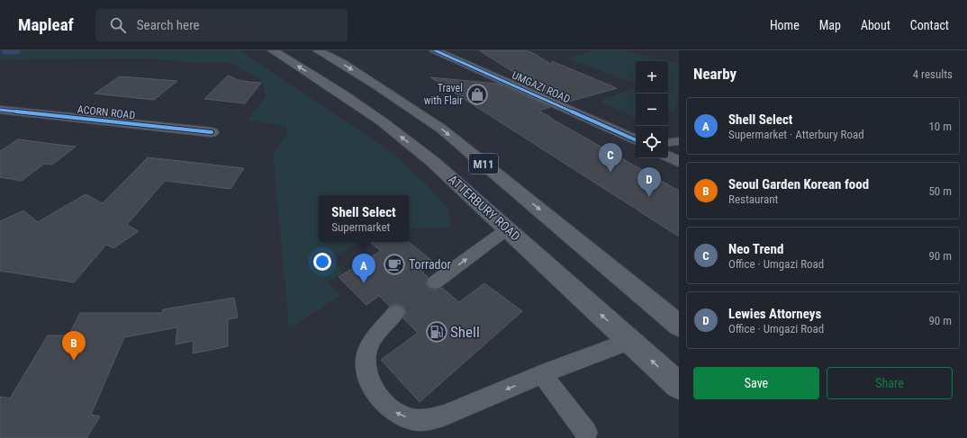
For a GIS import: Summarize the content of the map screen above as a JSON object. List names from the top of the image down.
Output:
{
  "streets": {
    "main road": ["M11", "ATTERBURY ROAD"],
    "street": ["UMGAZI ROAD", "ACORN ROAD"]
  },
  "places": {
    "shop": ["Travel with Flair"],
    "cafe": ["Torrador"],
    "fuel station": ["Shell"]
  },
  "page": {
    "header": "Mapleaf",
    "search": "Search here",
    "nav": [
      "Home",
      "Map",
      "About",
      "Contact"
    ],
    "heading": ["Nearby", "4 results"],
    "map_buttons": ["+", "−"],
    "list": [
      {
        "mark": "A",
        "name": "Shell Select",
        "note": "Supermarket · Atterbury Road",
        "value": "10 m"
      },
      {
        "mark": "B",
        "name": "Seoul Garden Korean food",
        "note": "Restaurant",
        "value": "50 m"
      },
      {
        "mark": "C",
        "name": "Neo Trend",
        "note": "Office · Umgazi Road",
        "value": "90 m"
      },
      {
        "mark": "D",
        "name": "Lewies Attorneys",
        "note": "Office · Umgazi Road",
        "value": "90 m"
      }
    ],
    "pins": [
      "C",
      "D",
      "A",
      "B"
    ],
    "popup": ["Shell Select", "Supermarket"],
    "buttons": ["Save", "Share"]
  }
}
